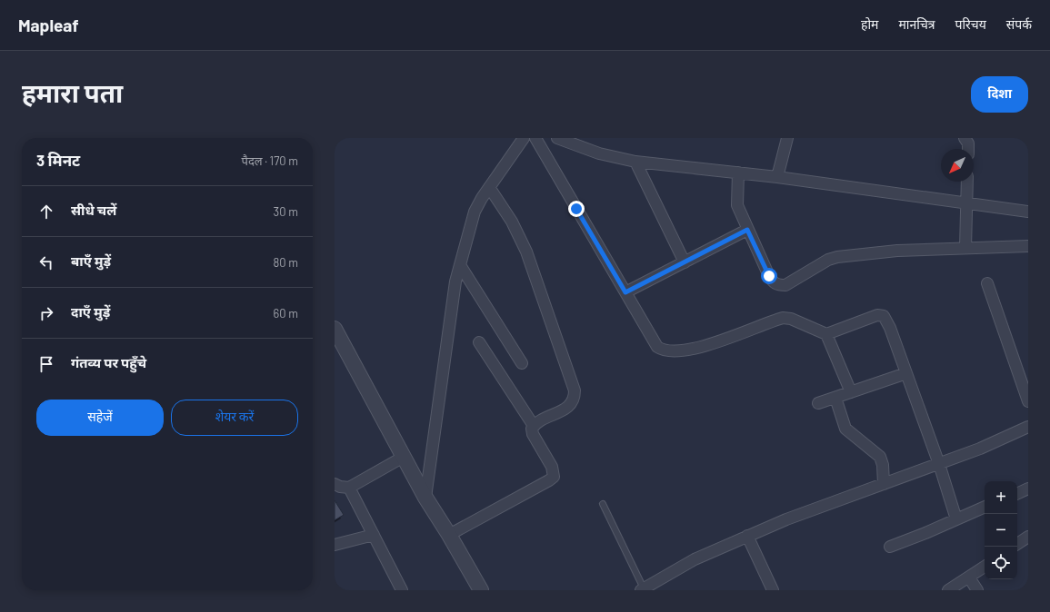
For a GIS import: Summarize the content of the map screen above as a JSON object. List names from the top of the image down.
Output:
{
  "north": "bottom left",
  "page": {
    "header": "Mapleaf",
    "nav": [
      "होम",
      "मानचित्र",
      "परिचय",
      "संपर्क"
    ],
    "buttons": [
      "दिशा",
      ["सहेजें", "शेयर करें"]
    ],
    "title": "हमारा पता",
    "heading": ["3 मिनट", "पैदल · 170 m"],
    "list": [
      ["सीधे चलें", "30 m"],
      ["बाएँ मुड़ें", "80 m"],
      ["दाएँ मुड़ें", "60 m"],
      "गंतव्य पर पहुँचे"
    ],
    "map_buttons": ["+", "−"]
  }
}
